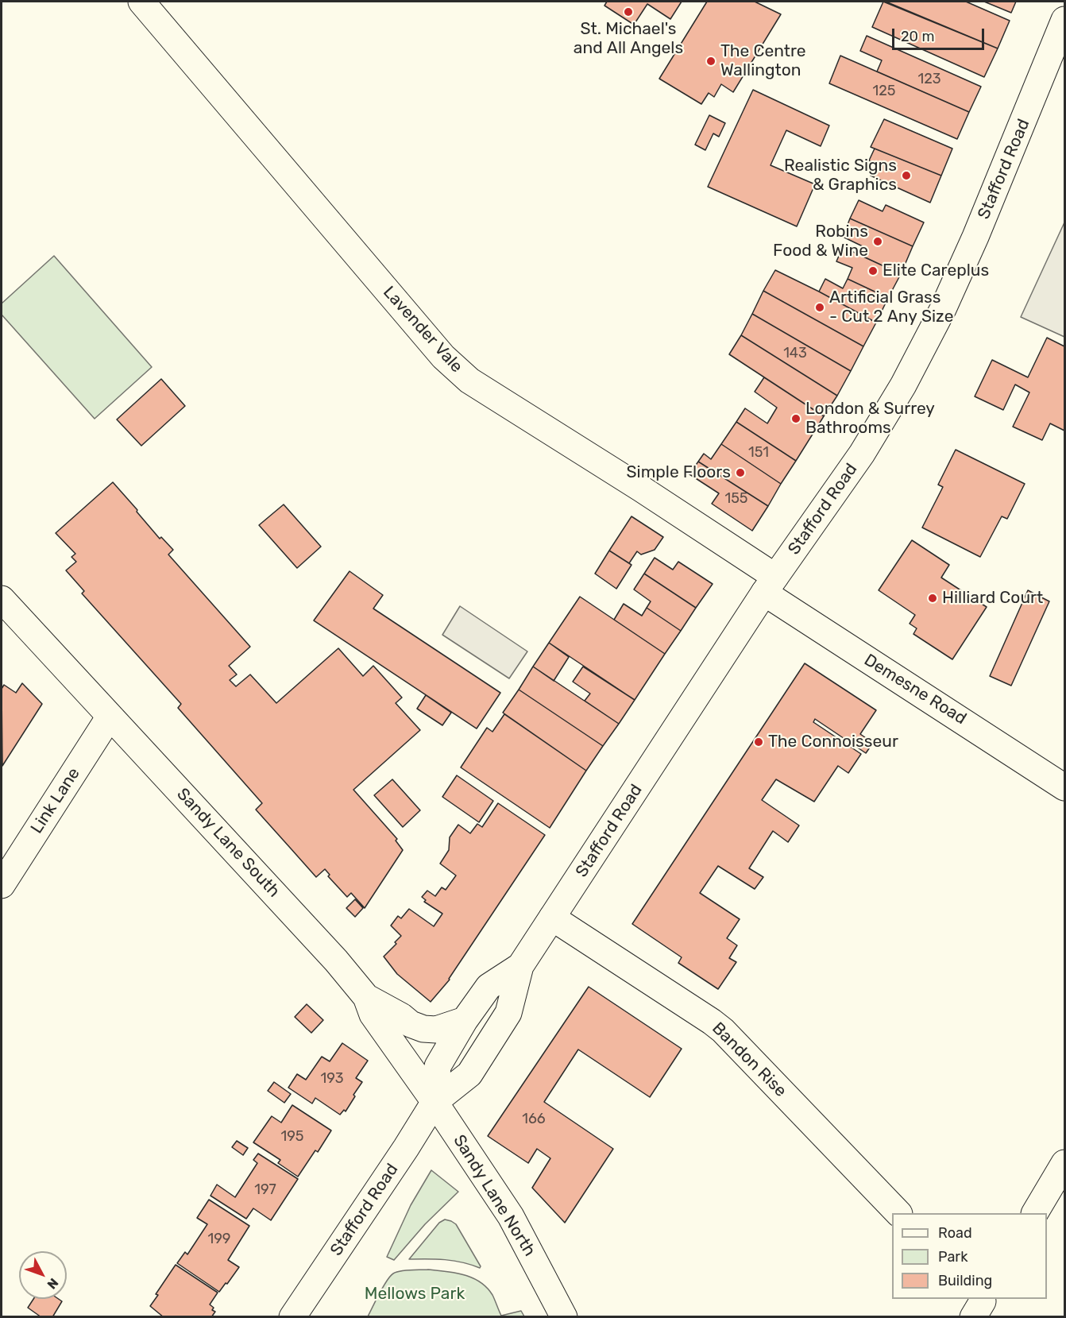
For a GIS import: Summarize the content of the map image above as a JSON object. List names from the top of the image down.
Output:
{
  "streets": {
    "main road": [
      "Stafford Road",
      "Lavender Vale",
      "Demesne Road",
      "Link Lane",
      "Sandy Lane South",
      "Bandon Rise",
      "Sandy Lane North"
    ]
  },
  "crossings": [
    ["Stafford Road", "Lavender Vale"],
    ["Stafford Road", "Demesne Road"],
    ["Stafford Road", "Sandy Lane South"],
    ["Stafford Road", "Bandon Rise"],
    ["Stafford Road", "Sandy Lane North"],
    ["Lavender Vale", "Demesne Road"],
    ["Link Lane", "Sandy Lane South"],
    ["Sandy Lane South", "Sandy Lane North"]
  ],
  "parks": ["Mellows Park"],
  "places": [
    "St. Michael's and All Angels",
    "The Centre Wallington",
    "Realistic Signs & Graphics",
    "Robins Food & Wine",
    "Elite Careplus",
    "Artificial Grass - Cut 2 Any Size",
    "London & Surrey Bathrooms",
    "Simple Floors",
    "Hilliard Court",
    "The Connoisseur"
  ],
  "house_numbers": [
    "123",
    "125",
    "143",
    "151",
    "155",
    "193",
    "166",
    "195",
    "197",
    "199"
  ],
  "legend": ["Road", "Park", "Building"],
  "scale_bar": "20 m",
  "north": "bottom right"
}
